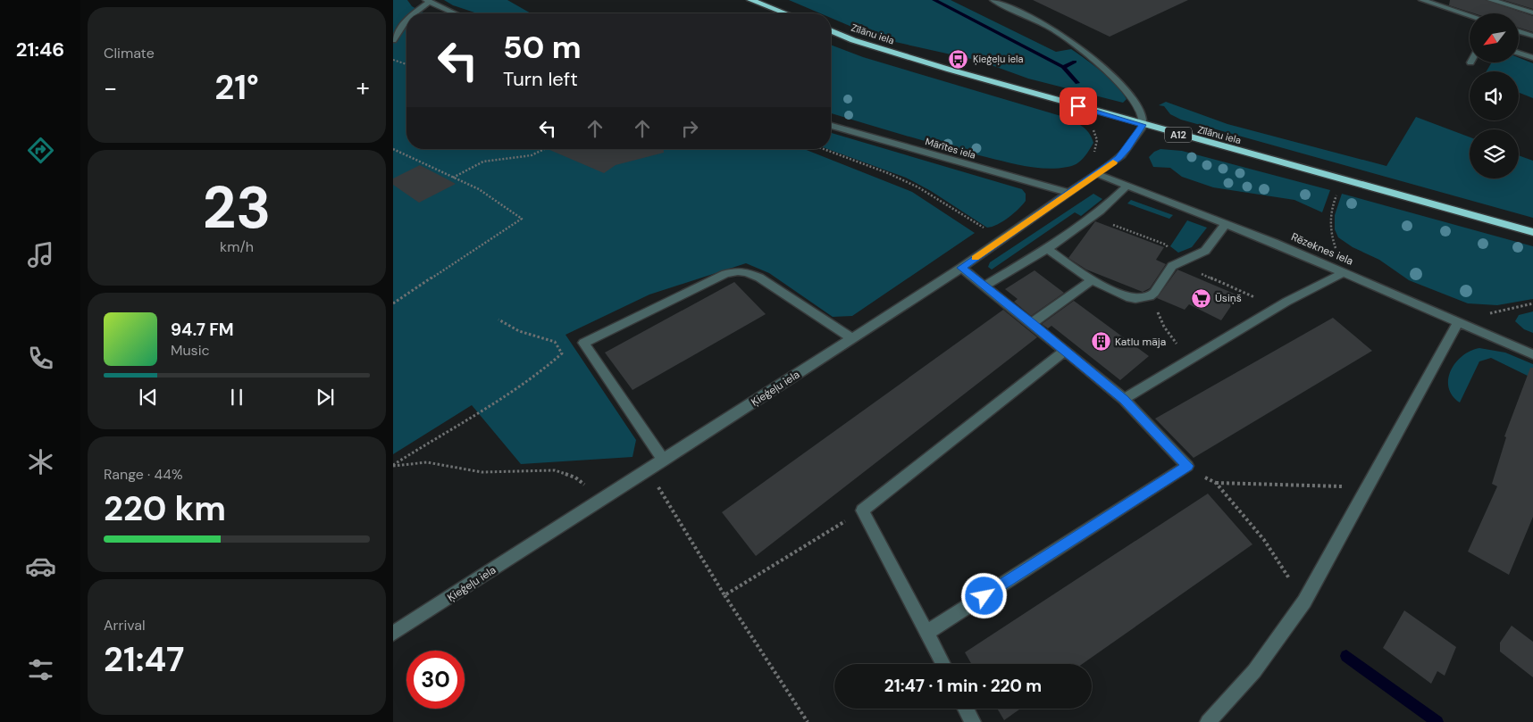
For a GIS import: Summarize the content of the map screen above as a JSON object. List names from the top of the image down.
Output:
{
  "streets": {
    "highway": ["Zīlānu iela", "A12"],
    "street": ["Mārītes iela", "Rēzeknes iela", "Ķieģeļu iela"]
  },
  "crossings": [
    ["Zīlānu iela", "Ķieģeļu iela"],
    ["Mārītes iela", "Ķieģeļu iela"],
    ["Rēzeknes iela", "Ķieģeļu iela"]
  ],
  "places": {
    "bus stop": ["Ķieģeļu iela"],
    "supermarket": ["Ūsiņš"],
    "building": ["Katlu māja"]
  },
  "north": "bottom left",
  "page": {
    "tabs": "21:46",
    "tile": [
      "Climate",
      ["23", "km/h"],
      ["Range · 44%", "220 km"],
      ["Arrival", "21:47"]
    ],
    "turn": ["50 m", "Turn left"],
    "heat": ["−", "21°", "+"],
    "song": ["94.7 FM", "Music"],
    "limit": "30",
    "trip": "21:47 · 1 min · 220 m"
  }
}
